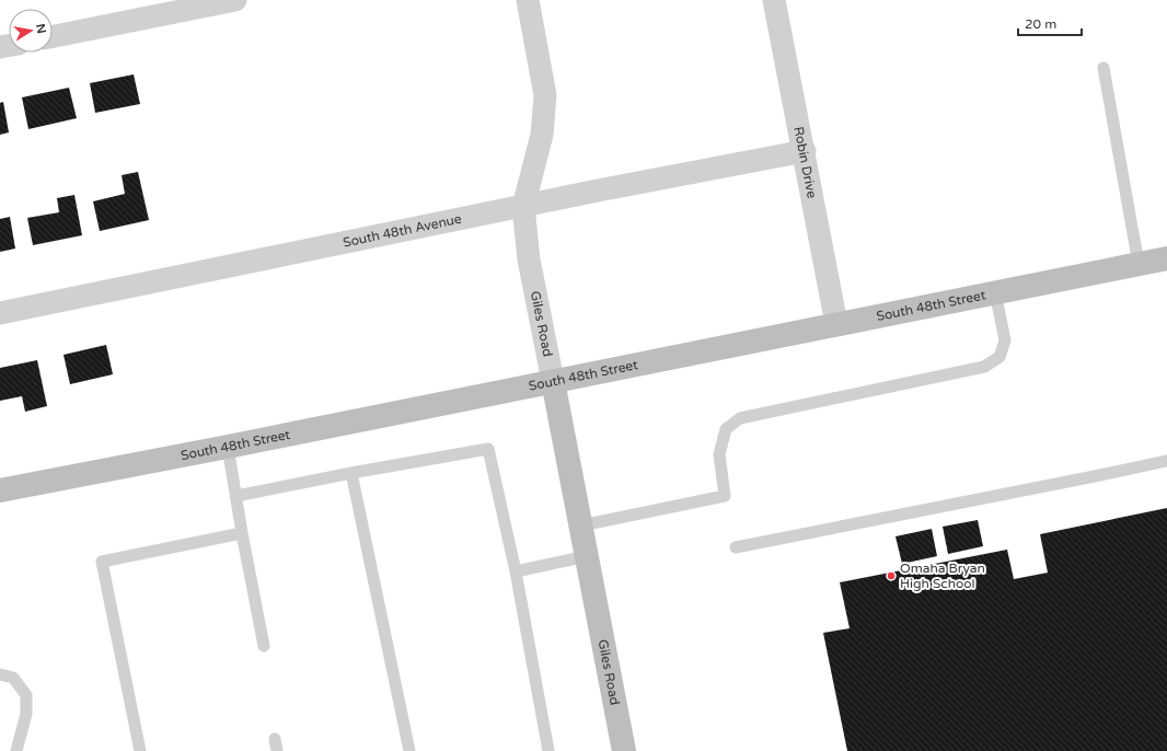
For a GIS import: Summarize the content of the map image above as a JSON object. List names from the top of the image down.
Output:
{
  "streets": {
    "street": [
      "Robin Drive",
      "South 48th Avenue",
      "South 48th Street",
      "Giles Road"
    ]
  },
  "crossings": [
    ["Robin Drive", "South 48th Avenue"],
    ["Robin Drive", "South 48th Street"],
    ["South 48th Avenue", "Giles Road"],
    ["South 48th Street", "Giles Road"]
  ],
  "places": ["Omaha Bryan High School"],
  "scale_bar": "20 m",
  "north": "right"
}
